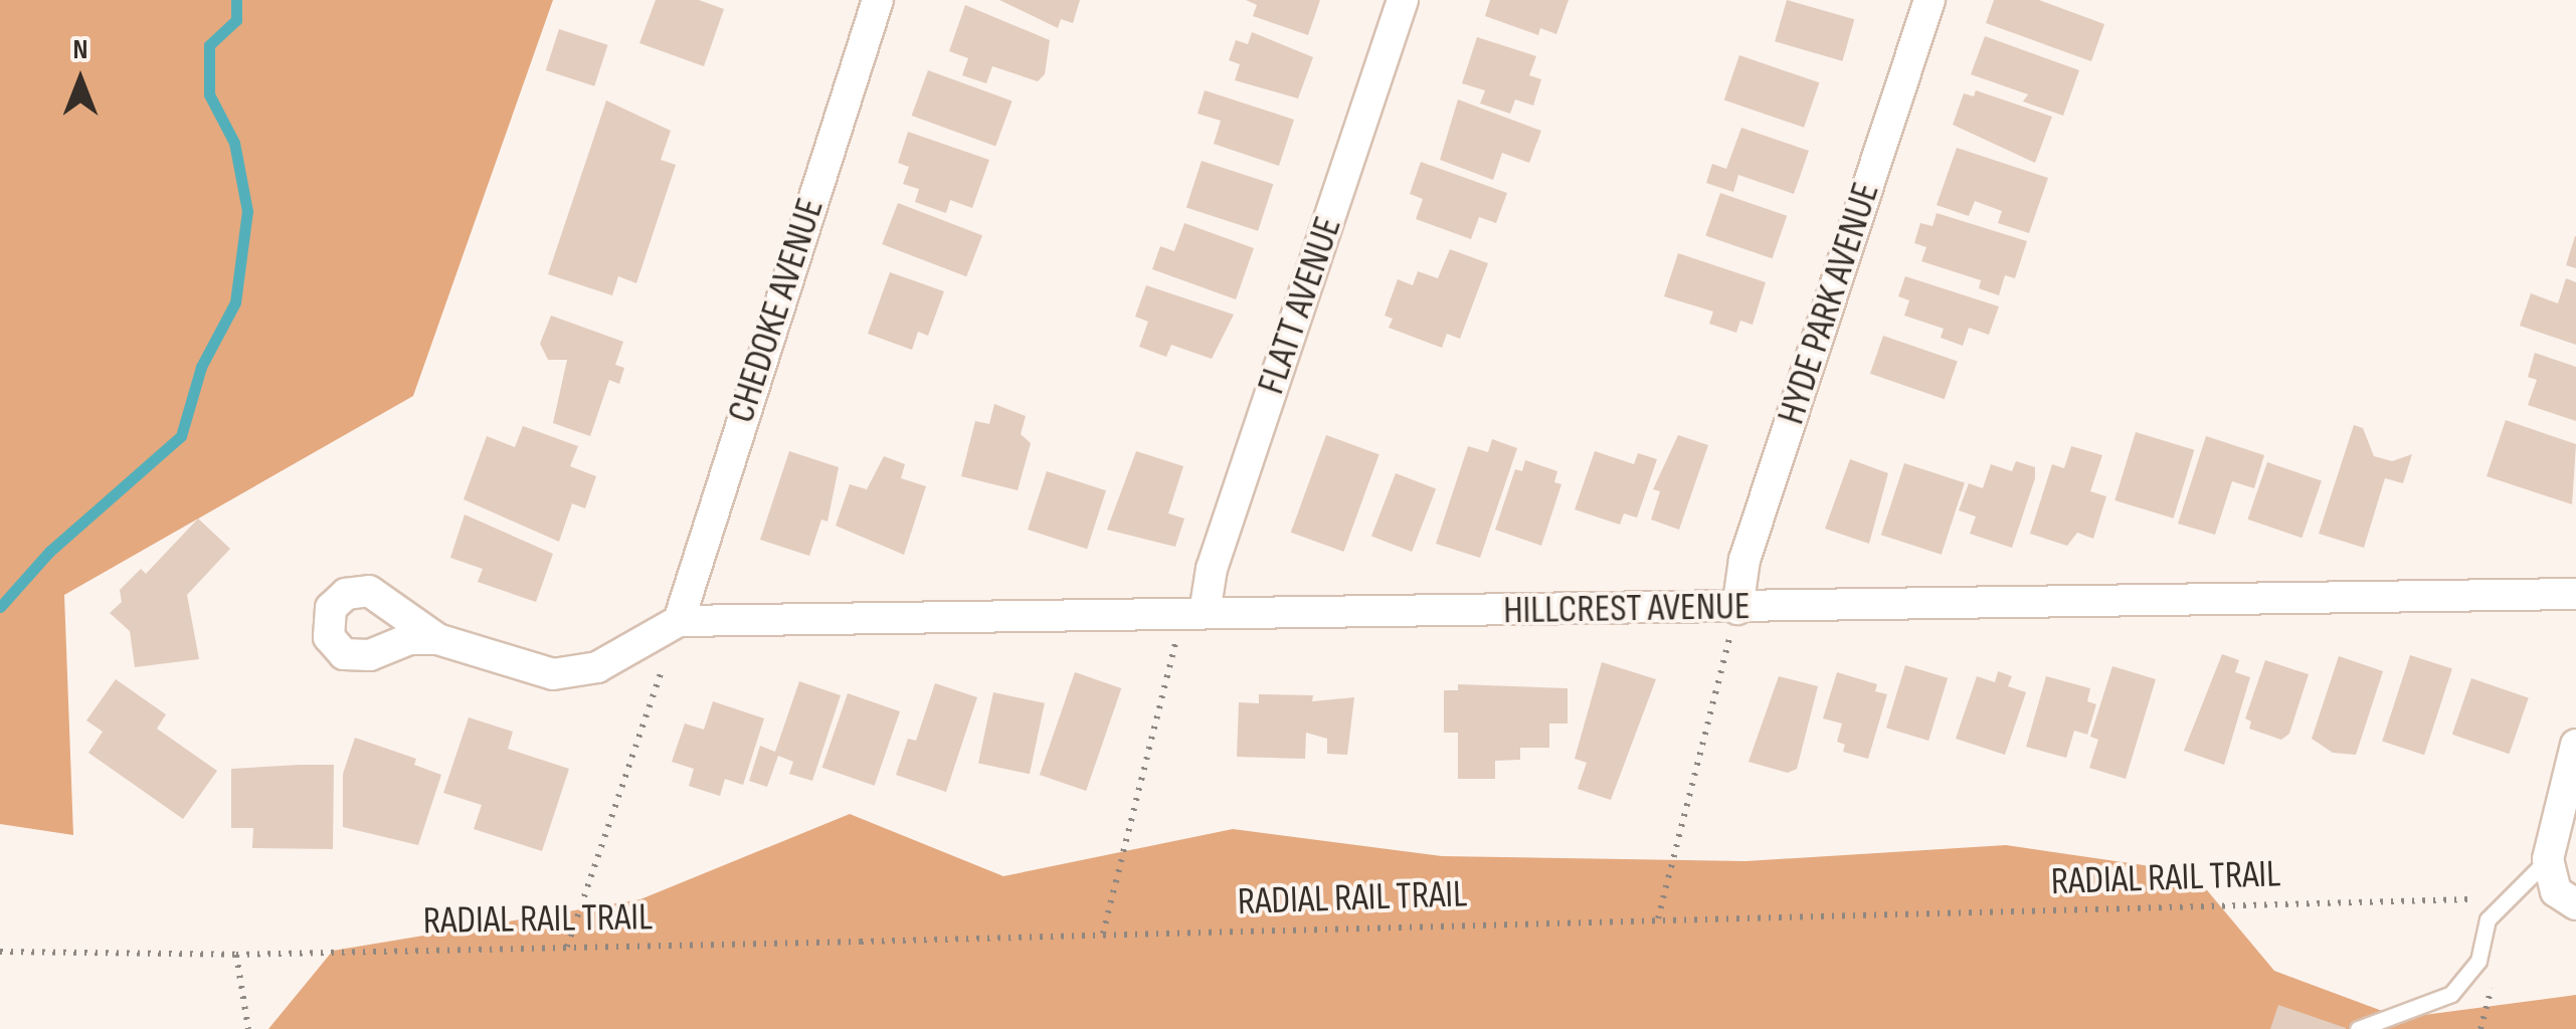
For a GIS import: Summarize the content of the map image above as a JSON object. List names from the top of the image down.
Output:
{
  "streets": {
    "street": [
      "HYDE PARK AVENUE",
      "FLATT AVENUE",
      "CHEDOKE AVENUE",
      "HILLCREST AVENUE"
    ],
    "path": ["RADIAL RAIL TRAIL"]
  },
  "crossings": [
    ["HYDE PARK AVENUE", "HILLCREST AVENUE"],
    ["FLATT AVENUE", "HILLCREST AVENUE"],
    ["CHEDOKE AVENUE", "HILLCREST AVENUE"]
  ],
  "north": "top"
}
